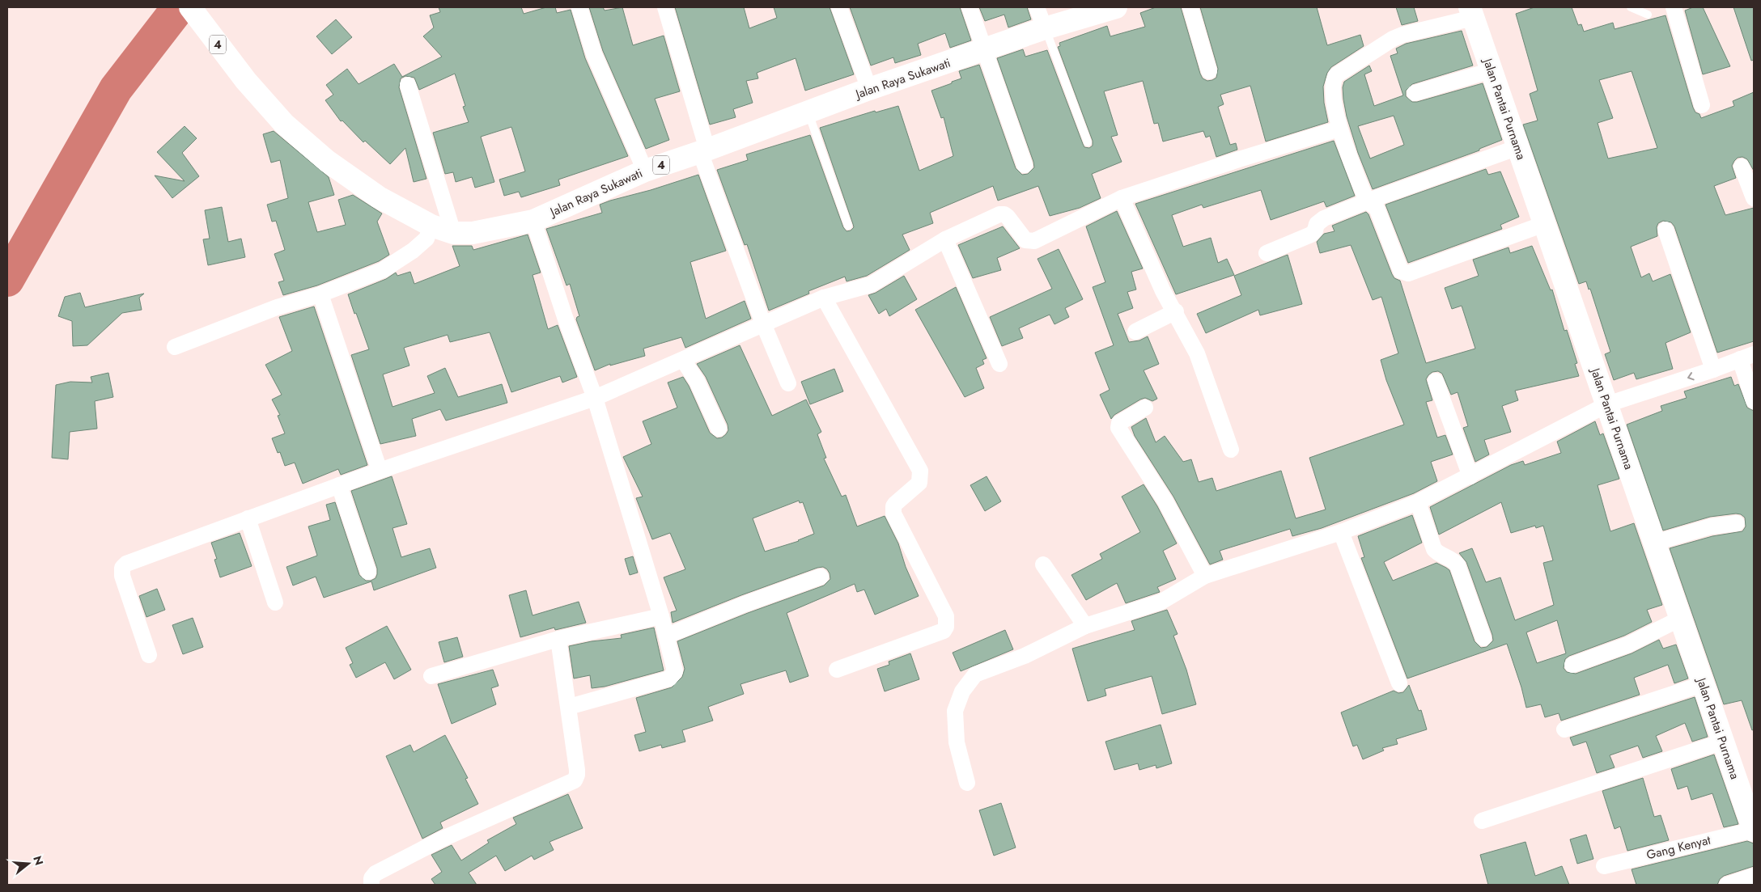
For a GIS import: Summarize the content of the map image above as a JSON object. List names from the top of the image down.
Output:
{
  "streets": {
    "main road": ["4", "Jalan Raya Sukawati", "Jalan Pantai Purnama"],
    "street": ["Gang Kenyat"]
  },
  "crossings": [
    ["Jalan Pantai Purnama", "Gang Kenyat"]
  ],
  "north": "right"
}
